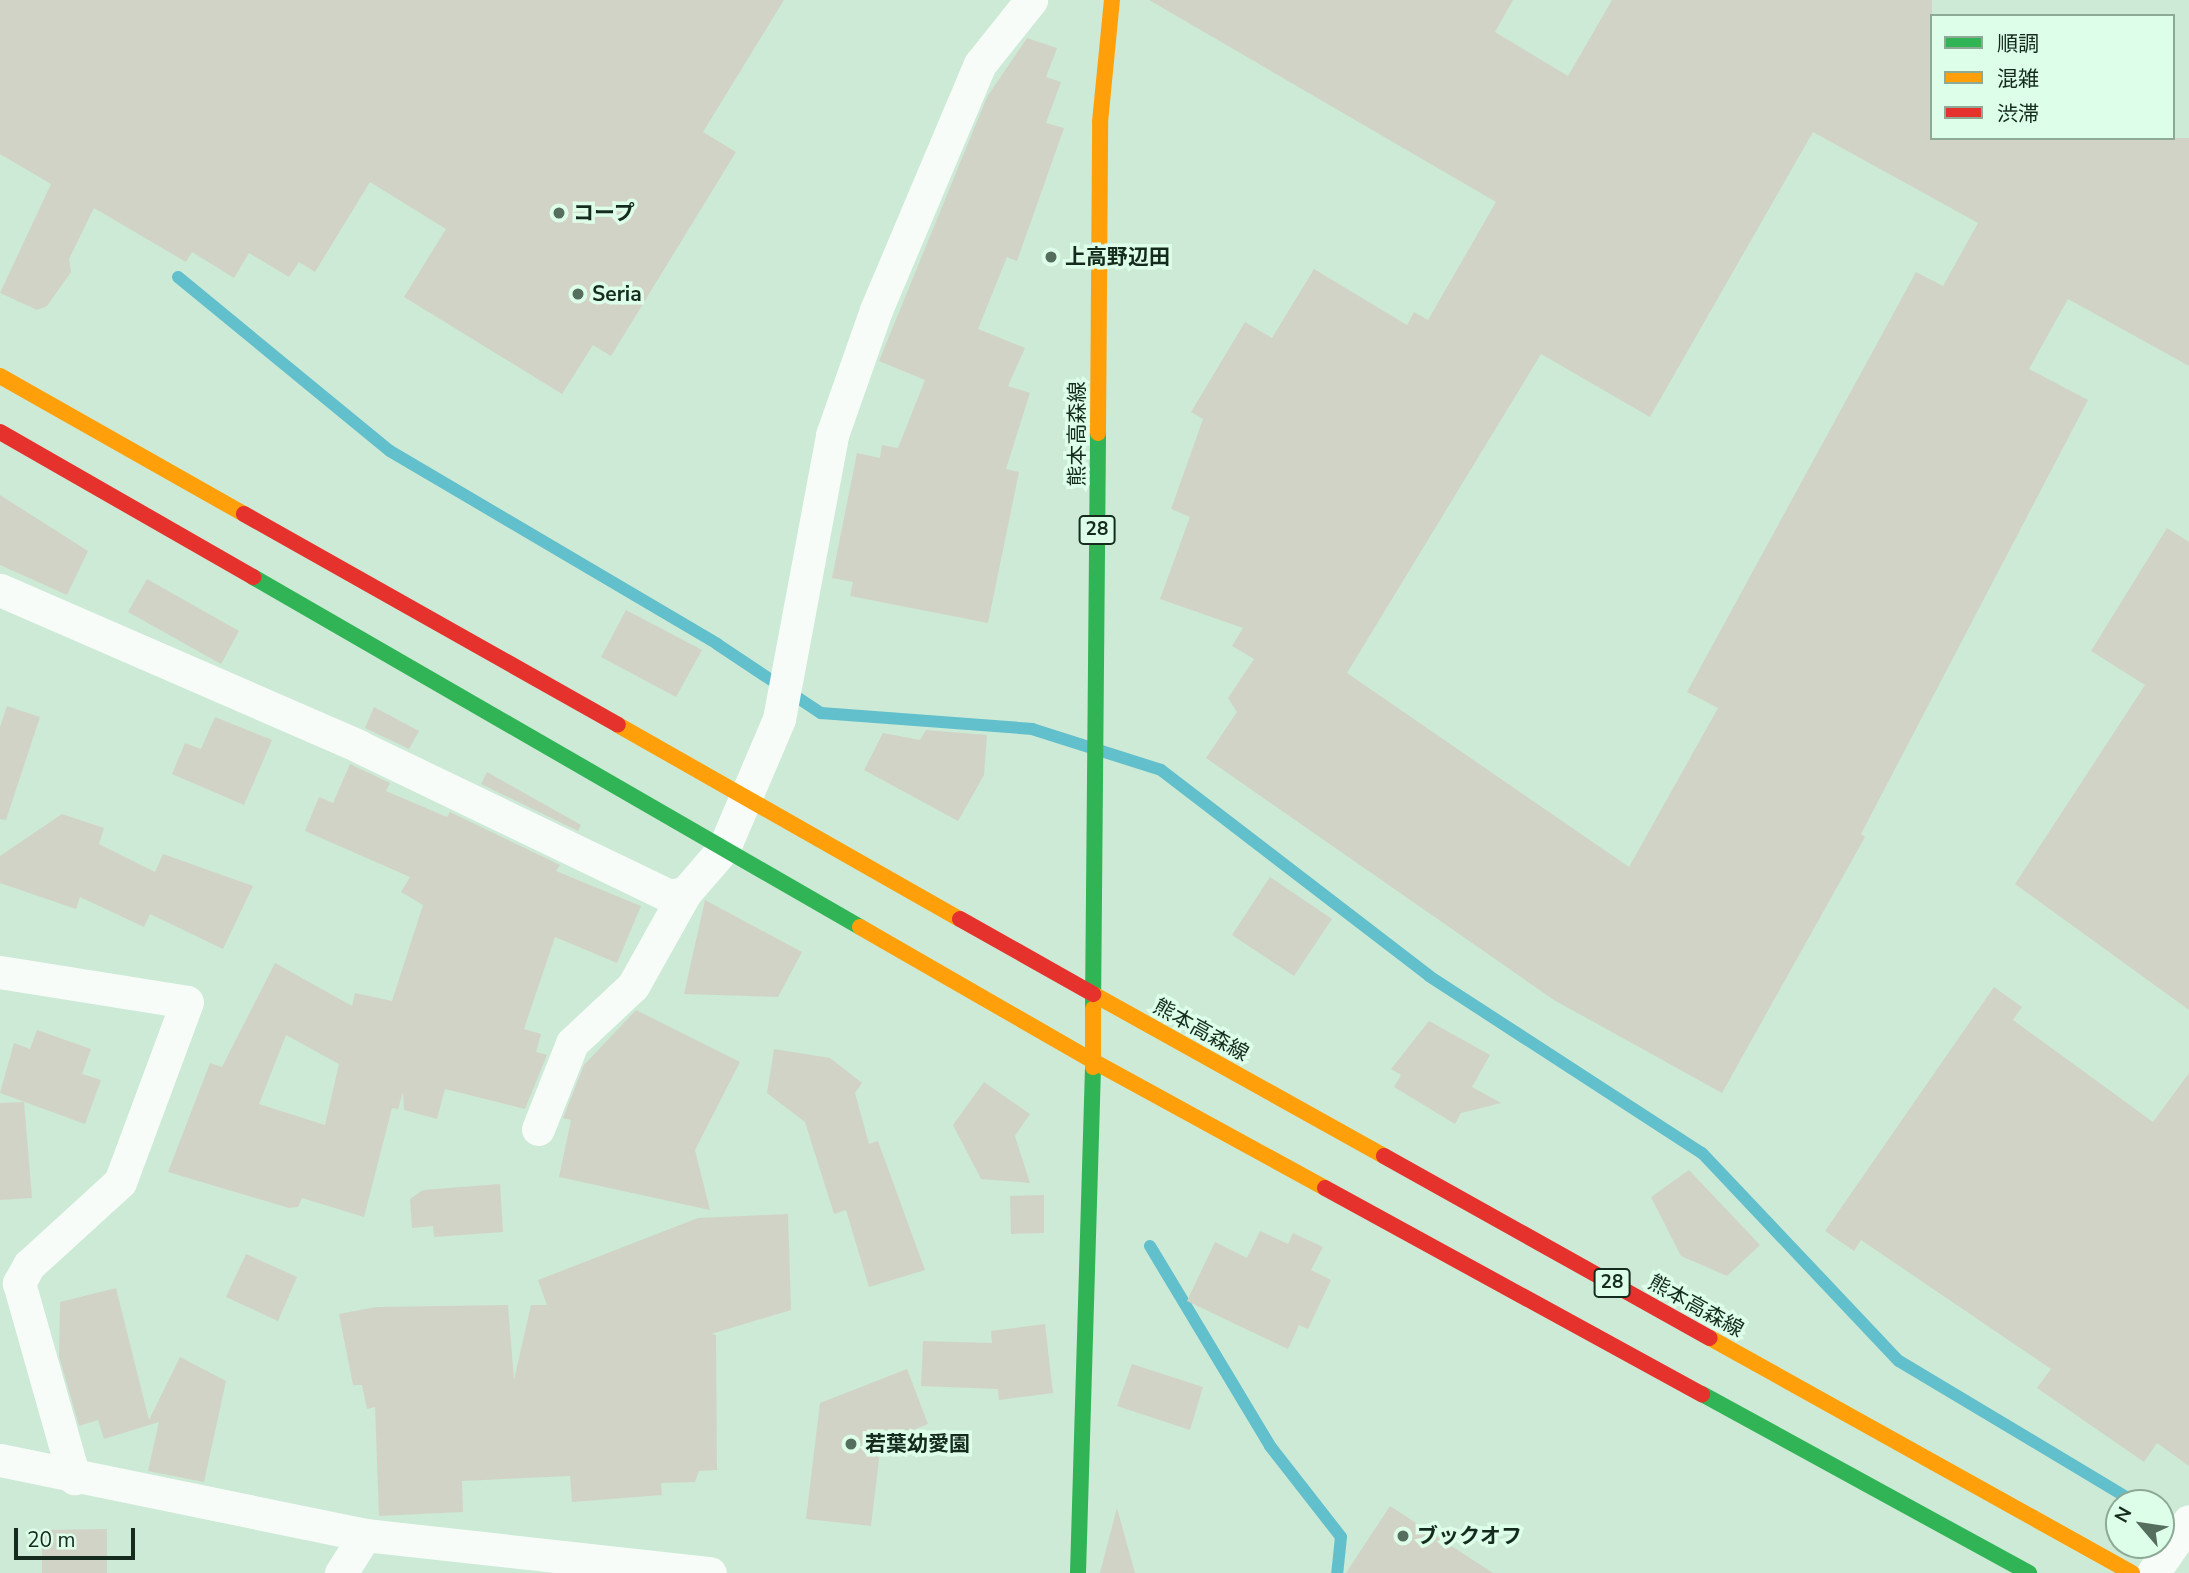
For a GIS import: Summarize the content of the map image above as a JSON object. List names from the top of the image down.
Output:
{
  "streets": {
    "main road": ["熊本高森線", "28"]
  },
  "crossings": [
    ["熊本高森線", "28"]
  ],
  "places": [
    "コープ",
    "上高野辺田",
    "Seria",
    "若葉幼愛園",
    "ブックオフ"
  ],
  "legend": ["順調", "混雑", "渋滞"],
  "scale_bar": "20 m",
  "north": "top left"
}
